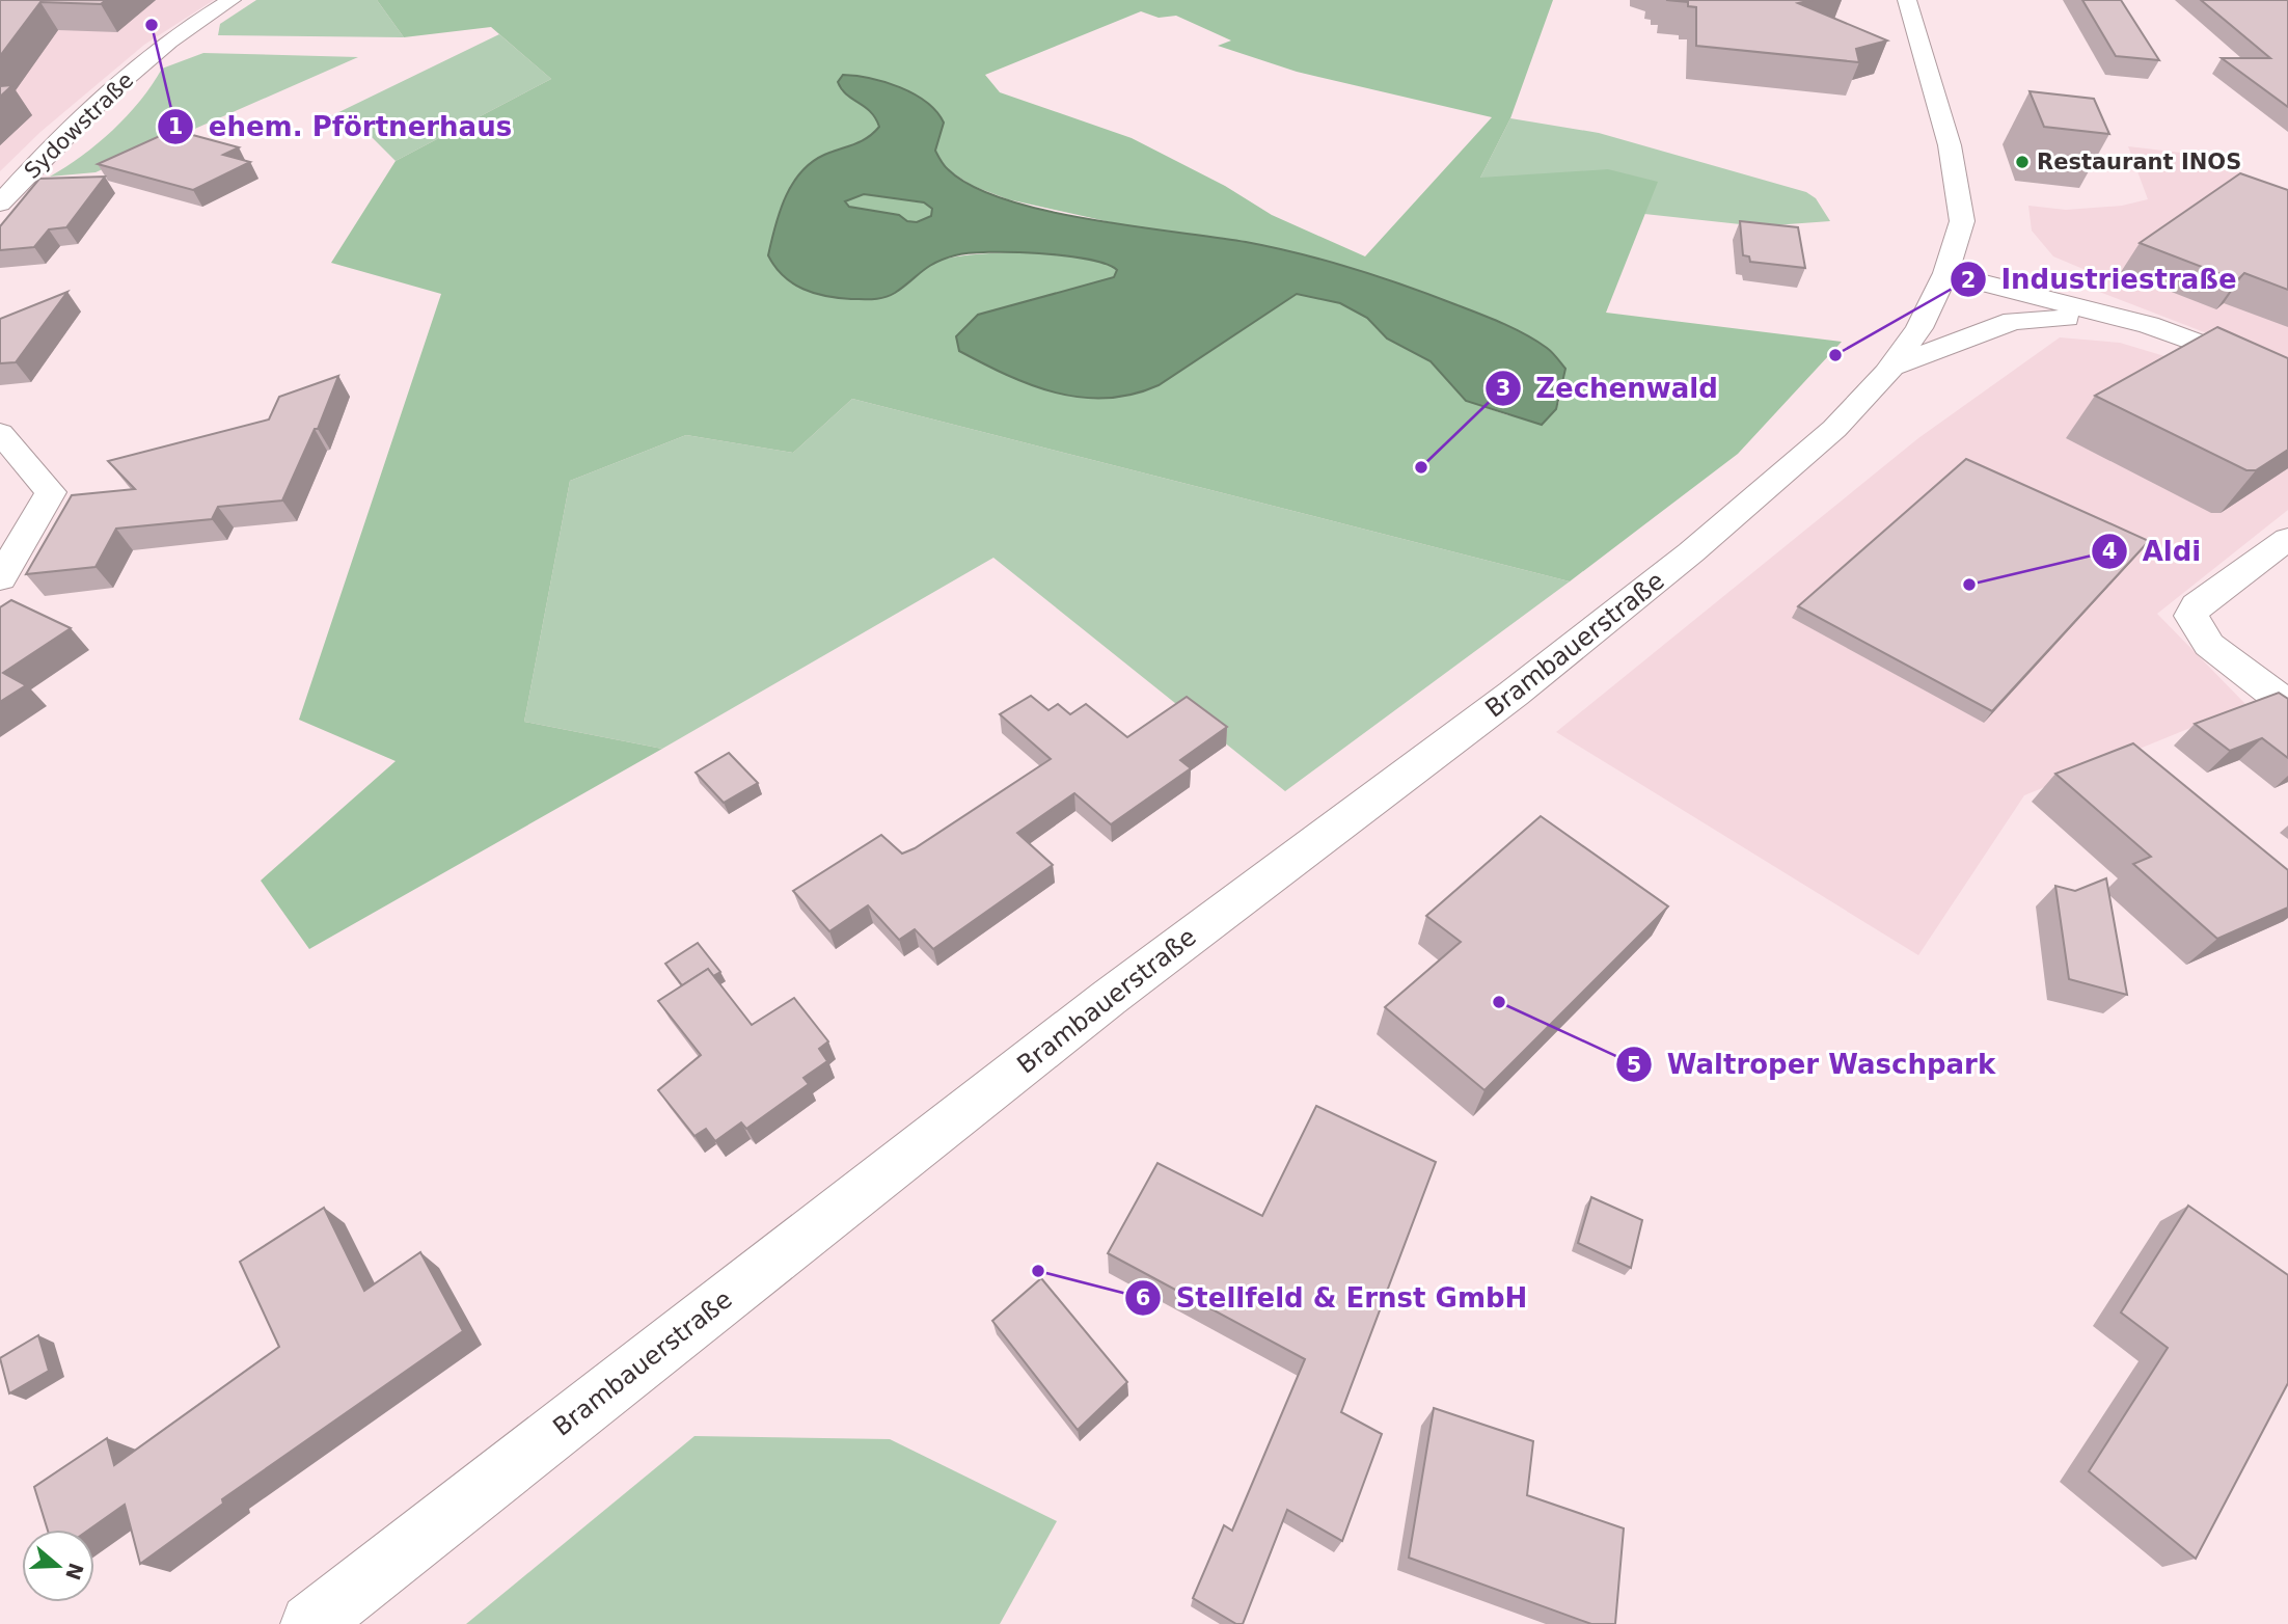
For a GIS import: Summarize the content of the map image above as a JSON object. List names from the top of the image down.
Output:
{
  "streets": {
    "main road": ["Sydowstraße", "Brambauerstraße"]
  },
  "places": [
    "ehem. Pförtnerhaus",
    "Restaurant INOS",
    "Industriestraße",
    "Zechenwald",
    "Aldi",
    "Waltroper Waschpark",
    "Stellfeld & Ernst GmbH"
  ],
  "north": "right"
}
